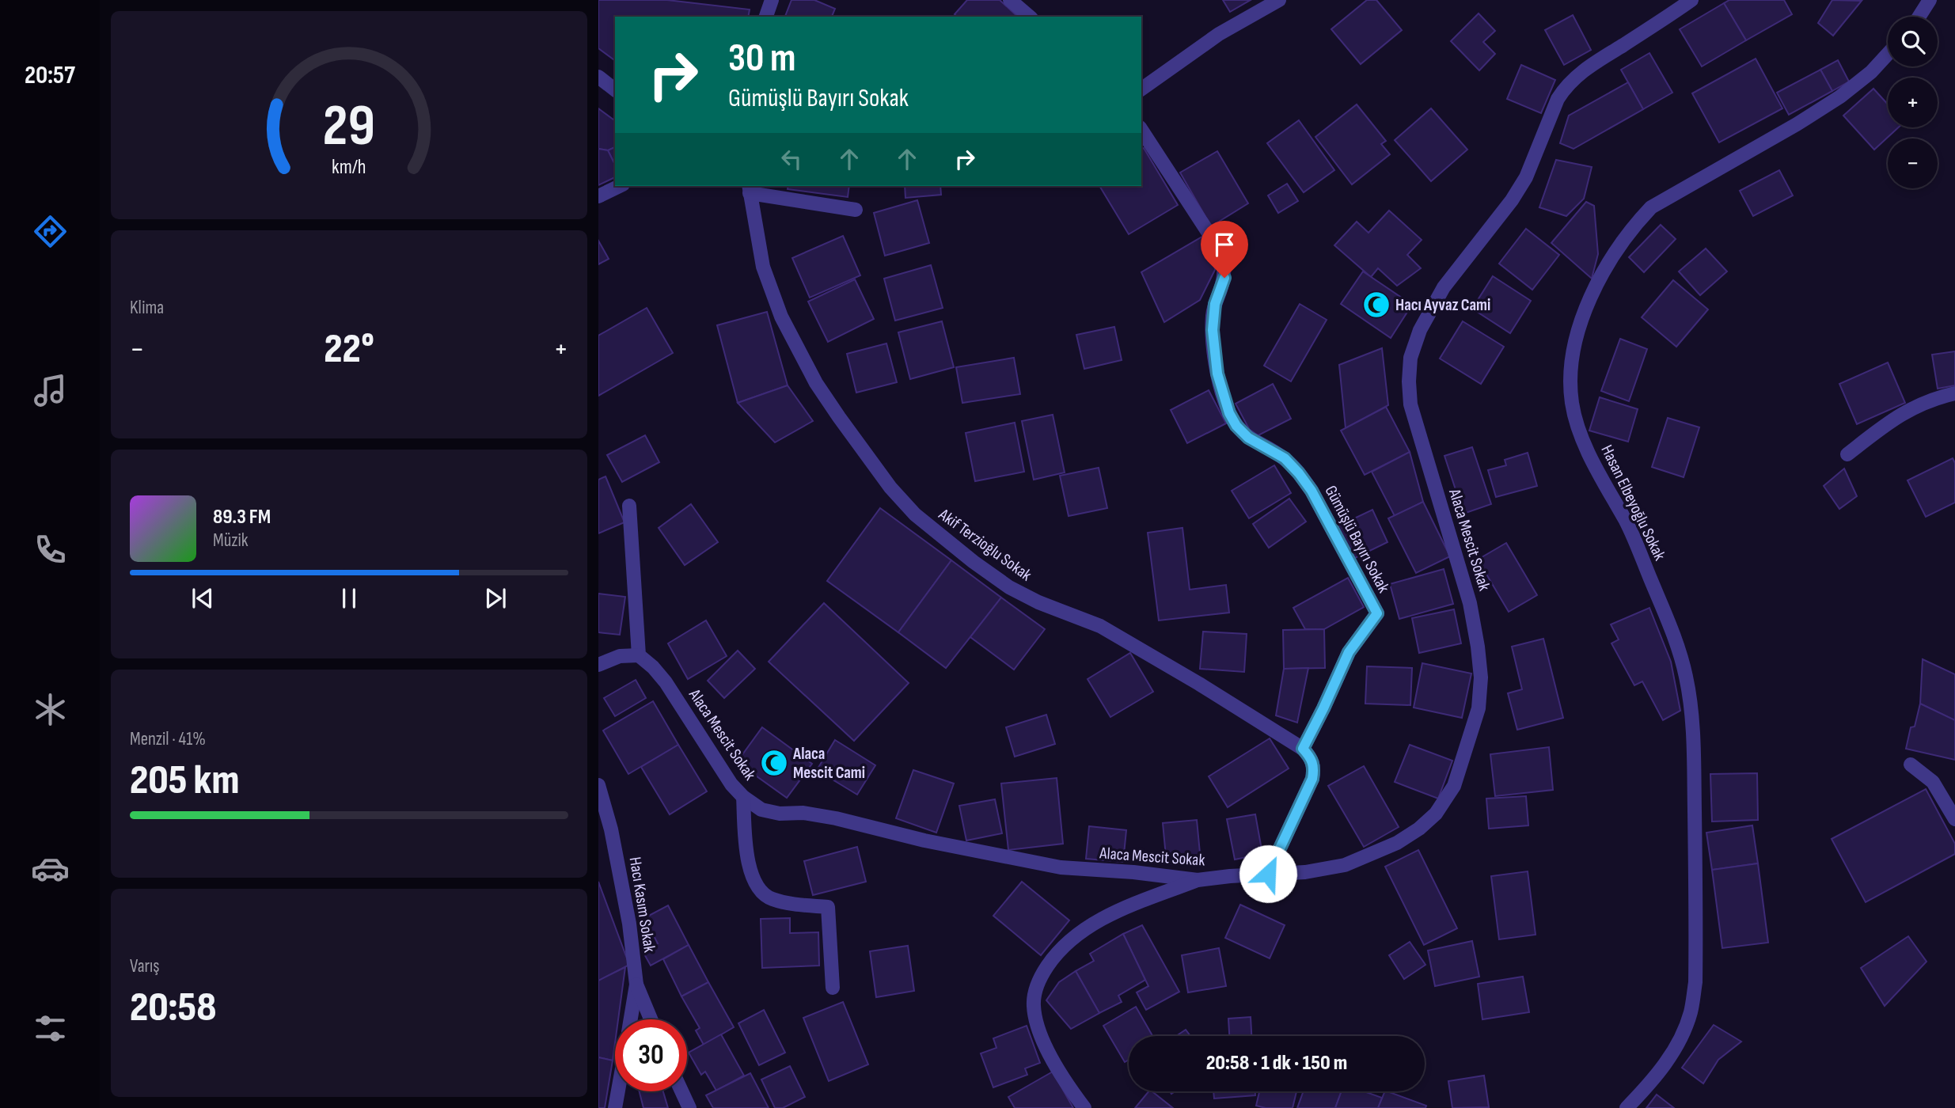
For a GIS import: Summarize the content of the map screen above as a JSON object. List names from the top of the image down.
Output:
{
  "streets": {
    "street": [
      "Hasan Elbeyoğlu Sokak",
      "Gümüşlü Bayırı Sokak",
      "Alaca Mescit Sokak",
      "Akif Terzioğlu Sokak",
      "Hacı Kasım Sokak"
    ]
  },
  "crossings": [
    ["Gümüşlü Bayırı Sokak", "Akif Terzioğlu Sokak"]
  ],
  "places": {
    "mosque": ["Hacı Ayvaz Cami", "Alaca Mescit Cami"]
  },
  "page": {
    "tabs": "20:57",
    "map_buttons": ["+", "−"],
    "turn": ["30 m", "Gümüşlü Bayırı Sokak"],
    "tile": [
      "Klima",
      ["Menzil · 41%", "205 km"],
      ["Varış", "20:58"]
    ],
    "heat": ["−", "22°", "+"],
    "song": ["89.3 FM", "Müzik"],
    "limit": "30",
    "trip": "20:58 · 1 dk · 150 m",
    "gauge": ["29", "km/h"]
  }
}
